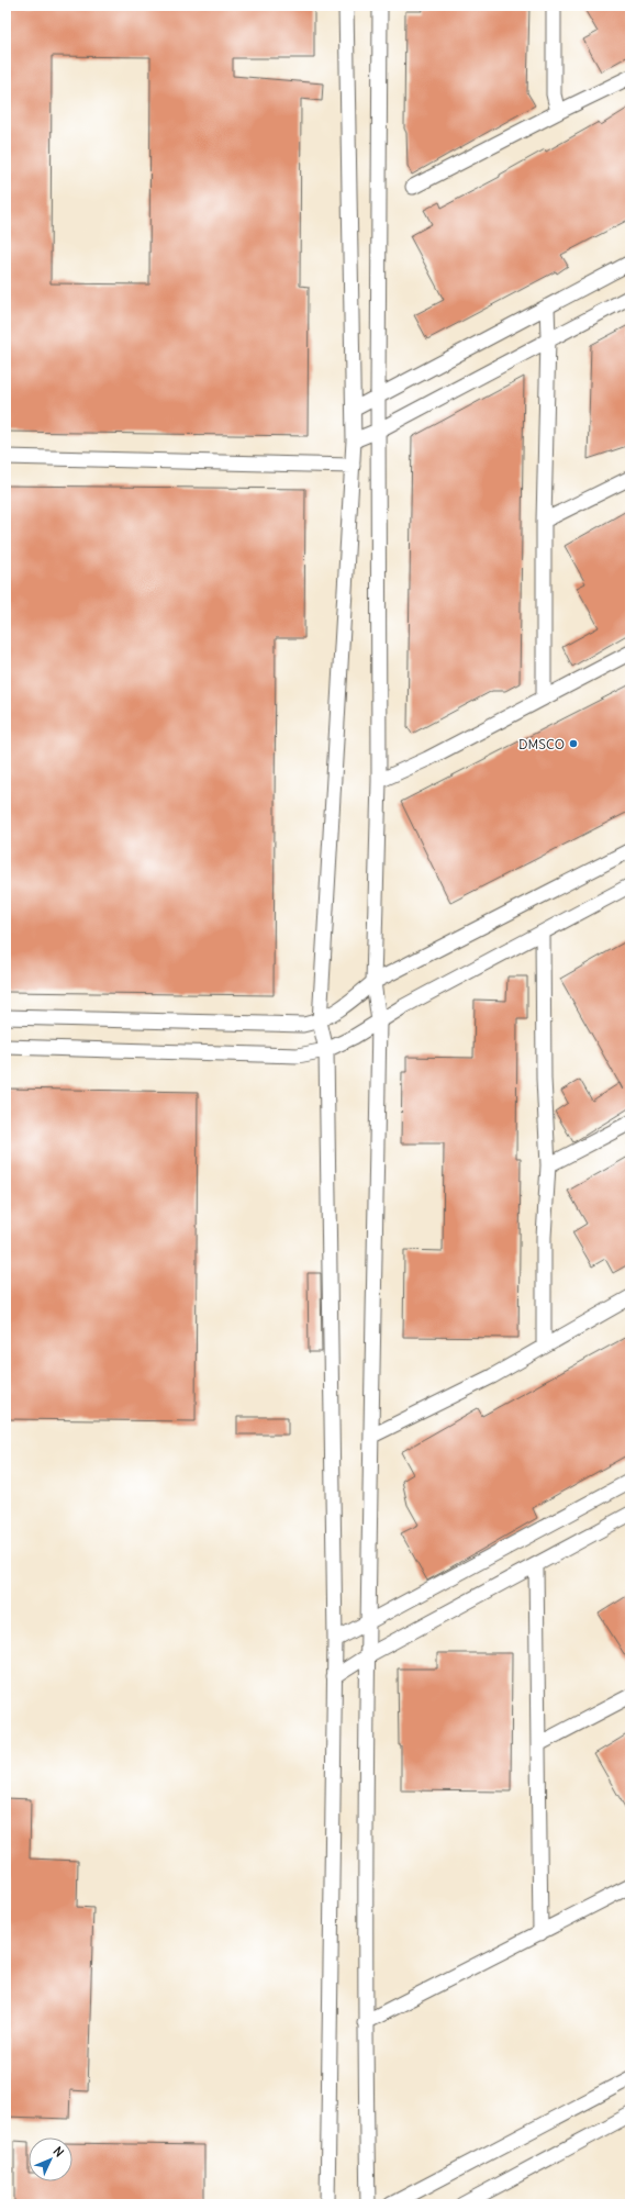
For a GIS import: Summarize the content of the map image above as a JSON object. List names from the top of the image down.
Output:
{
  "places": ["DMSCO"],
  "north": "top right"
}
